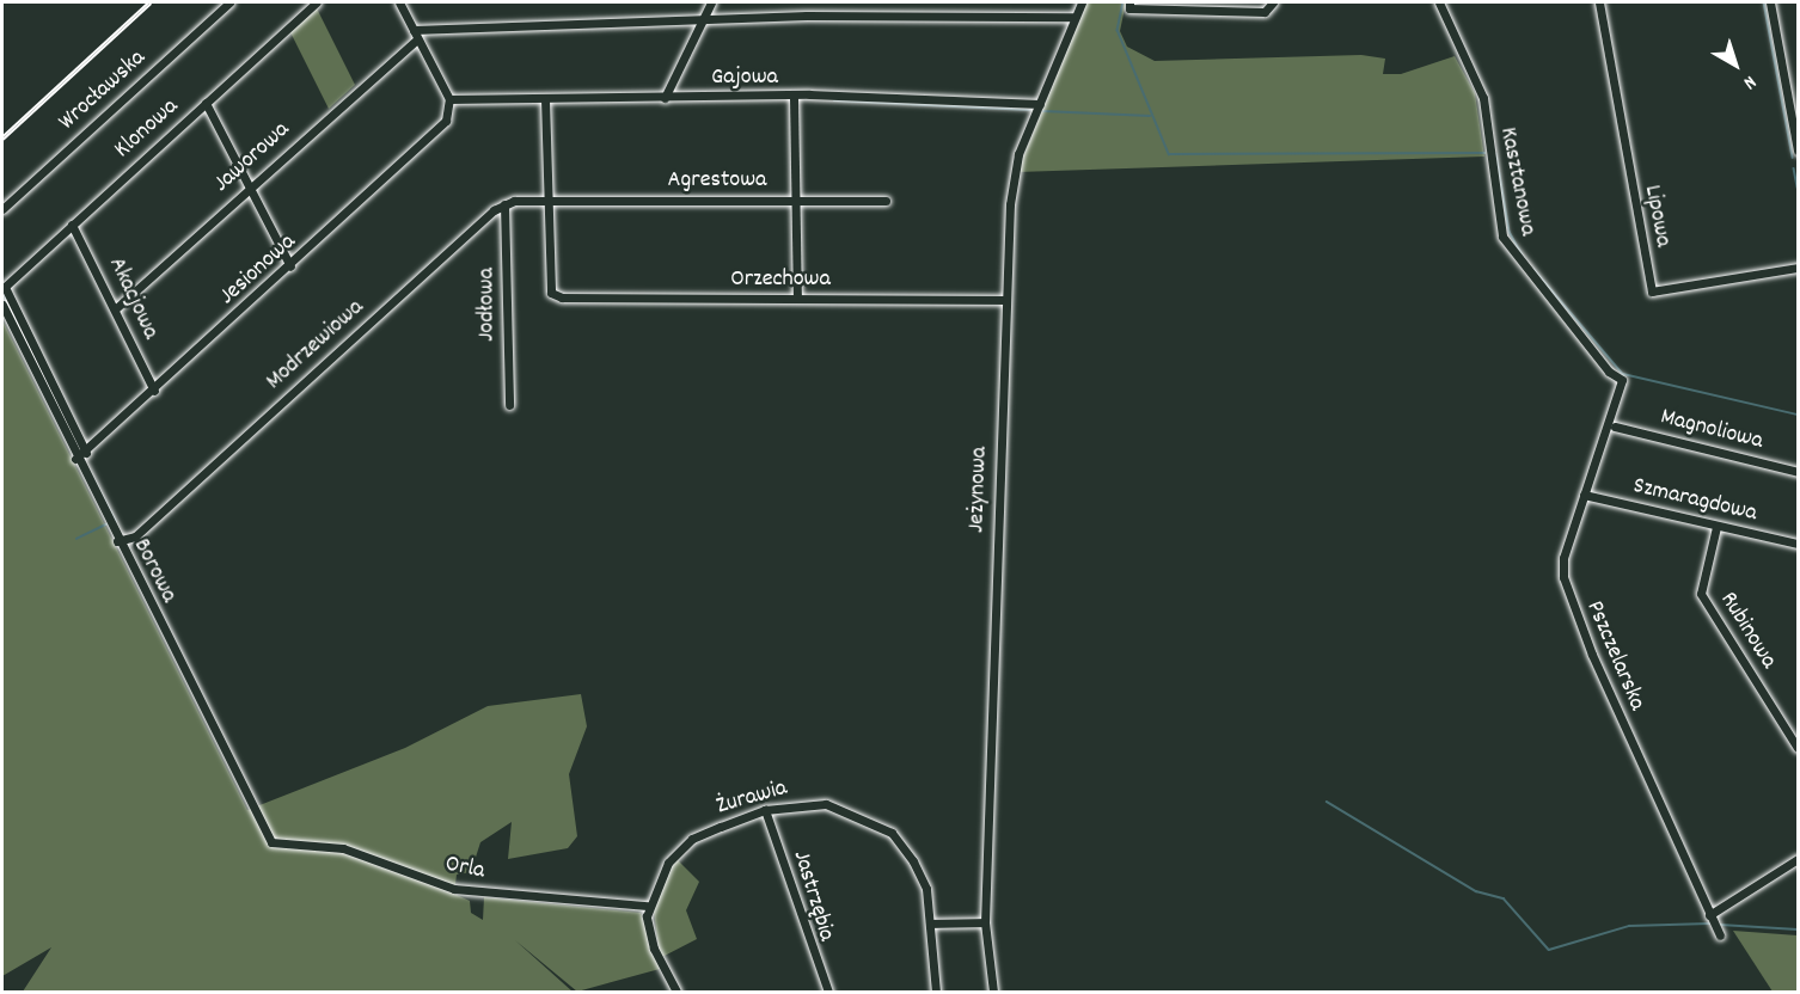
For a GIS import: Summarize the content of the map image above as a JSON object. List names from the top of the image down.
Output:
{
  "streets": {
    "street": [
      "Gajowa",
      "Wrocławska",
      "Klonowa",
      "Jaworowa",
      "Agrestowa",
      "Kasztanowa",
      "Lipowa",
      "Jesionowa",
      "Orzechowa",
      "Akacjowa",
      "Jodłowa",
      "Modrzewiowa",
      "Magnoliowa",
      "Jeżynowa",
      "Szmaragdowa",
      "Borowa",
      "Rubinowa",
      "Pszczelarska",
      "Żurawia",
      "Orla",
      "Jastrzębia"
    ]
  },
  "crossings": [
    ["Gajowa", "Jesionowa"],
    ["Gajowa", "Jeżynowa"],
    ["Klonowa", "Jesionowa"],
    ["Klonowa", "Akacjowa"],
    ["Jaworowa", "Akacjowa"],
    ["Agrestowa", "Orzechowa"],
    ["Kasztanowa", "Pszczelarska"],
    ["Jesionowa", "Akacjowa"],
    ["Jesionowa", "Borowa"],
    ["Orzechowa", "Jeżynowa"],
    ["Jodłowa", "Modrzewiowa"],
    ["Modrzewiowa", "Borowa"],
    ["Szmaragdowa", "Rubinowa"],
    ["Szmaragdowa", "Pszczelarska"],
    ["Borowa", "Orla"],
    ["Żurawia", "Orla"],
    ["Żurawia", "Jastrzębia"]
  ],
  "north": "bottom right"
}
